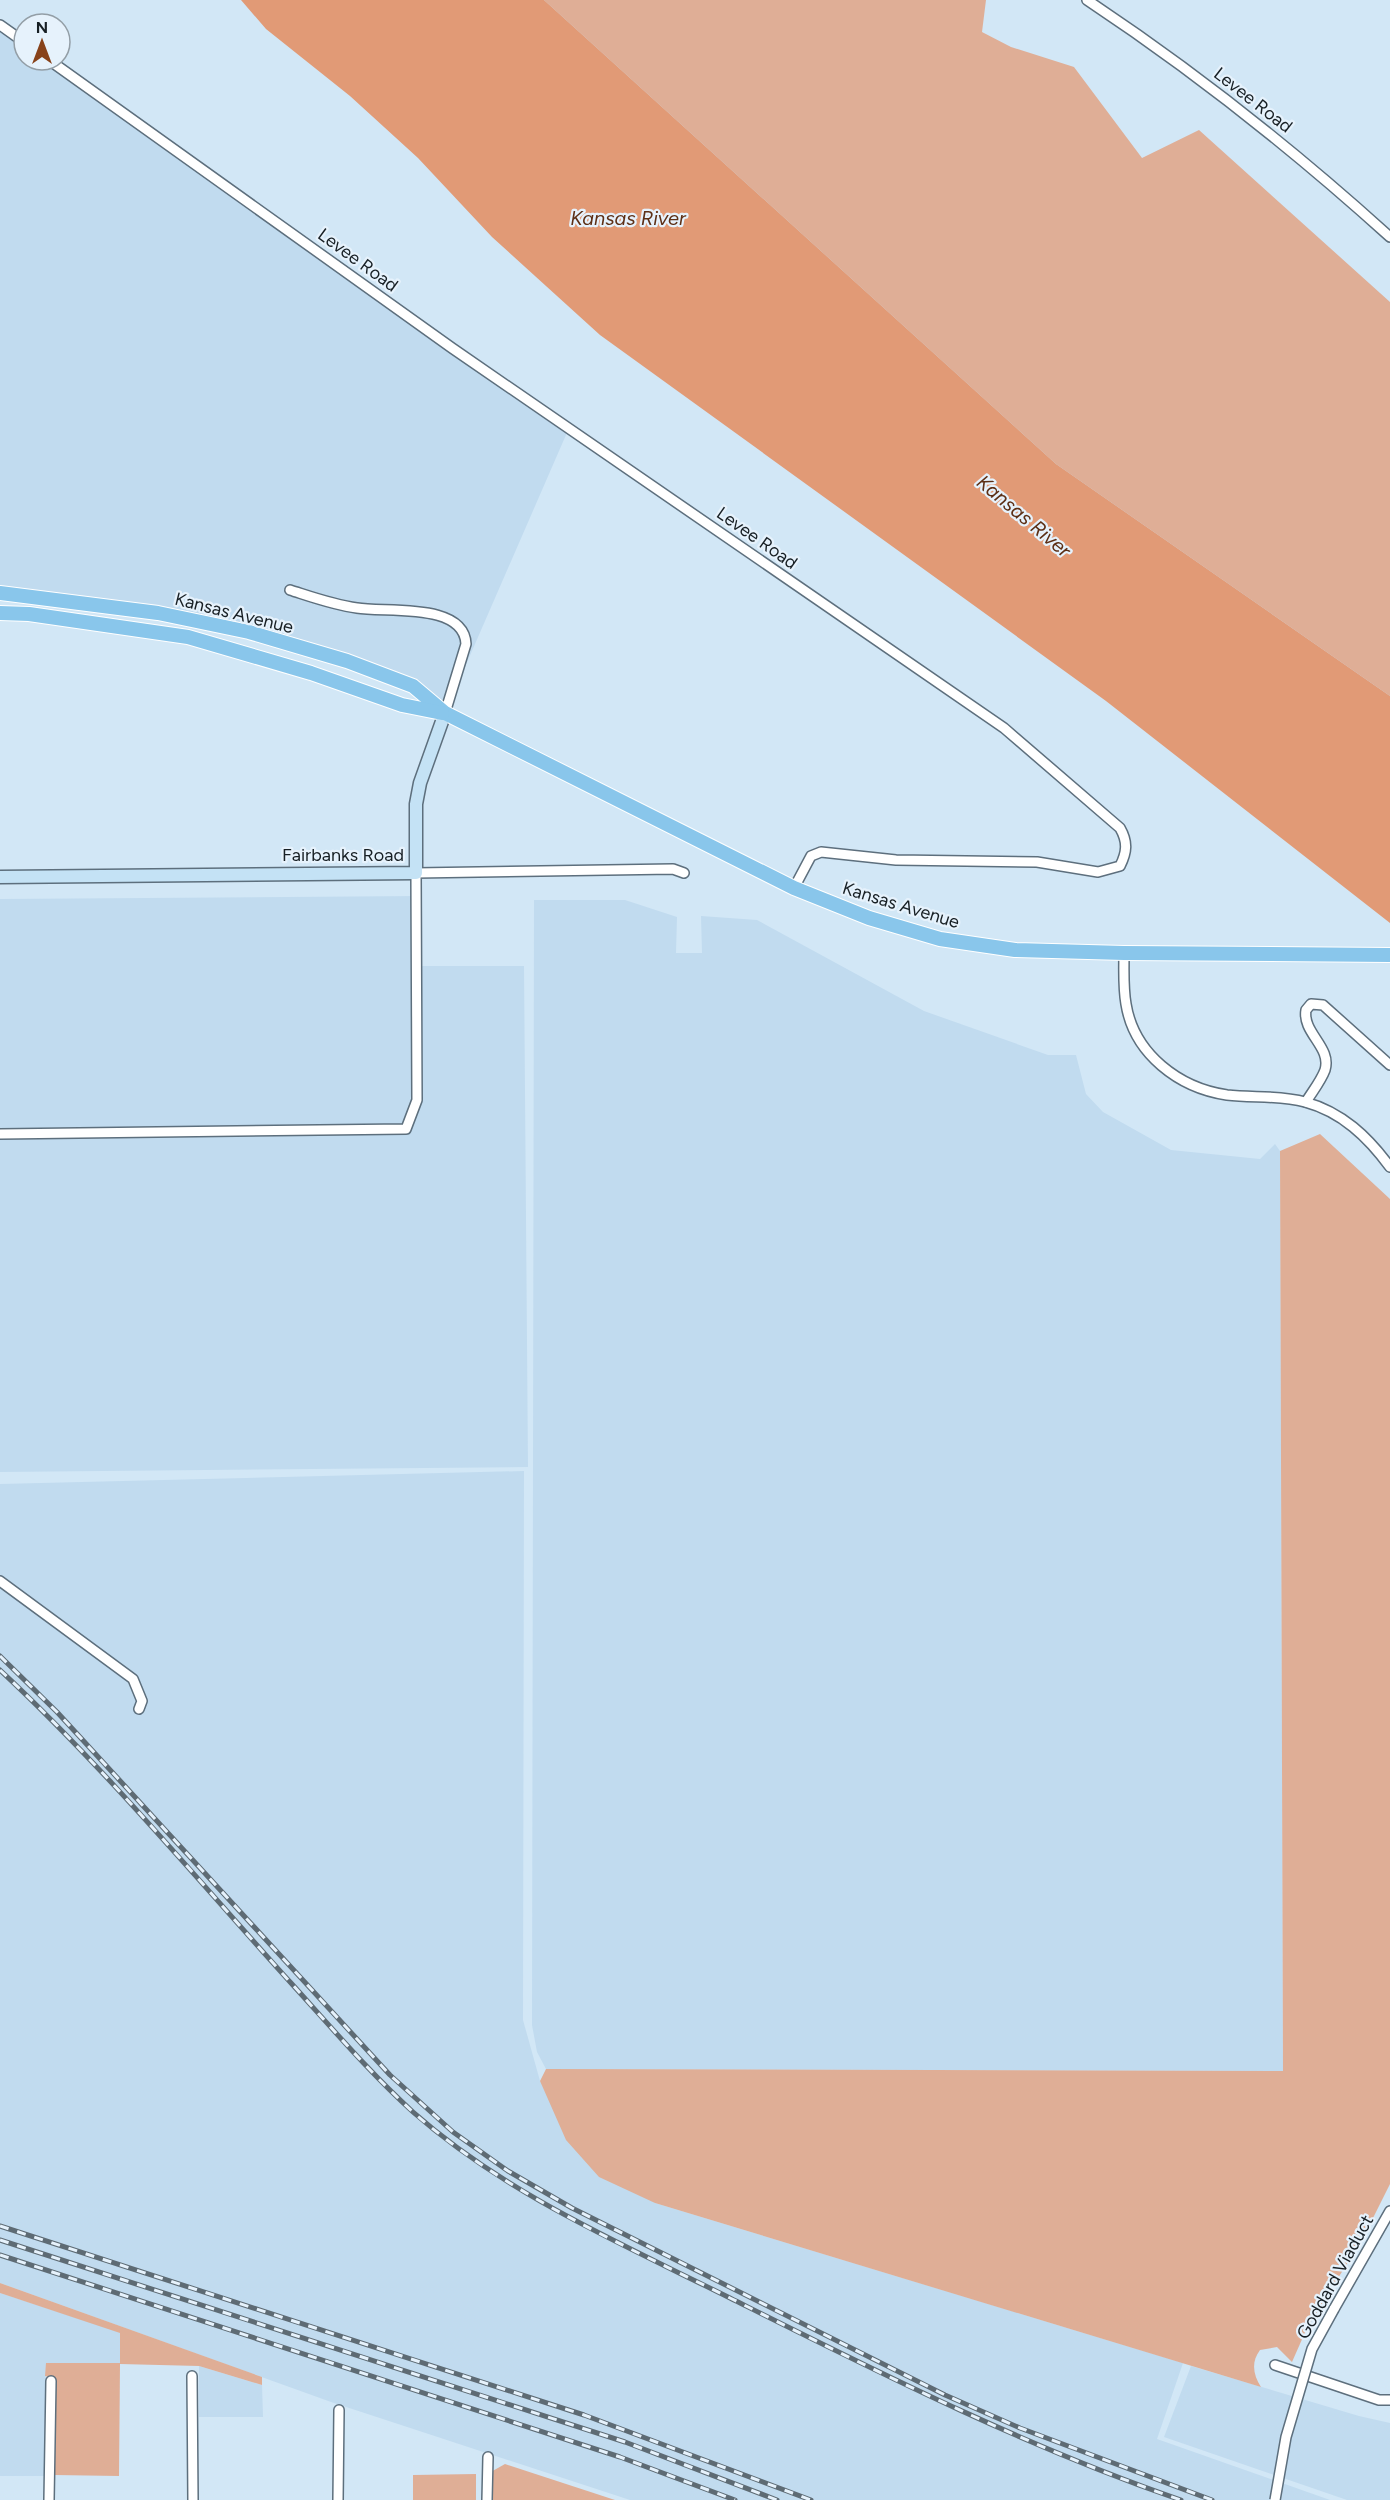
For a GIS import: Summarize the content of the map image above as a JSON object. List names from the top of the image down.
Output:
{
  "streets": {
    "main road": ["Kansas Avenue"],
    "street": ["Levee Road", "Fairbanks Road", "Goddard Viaduct"]
  },
  "crossings": [
    ["Levee Road", "Kansas Avenue"]
  ],
  "water": ["Kansas River"],
  "north": "top"
}
